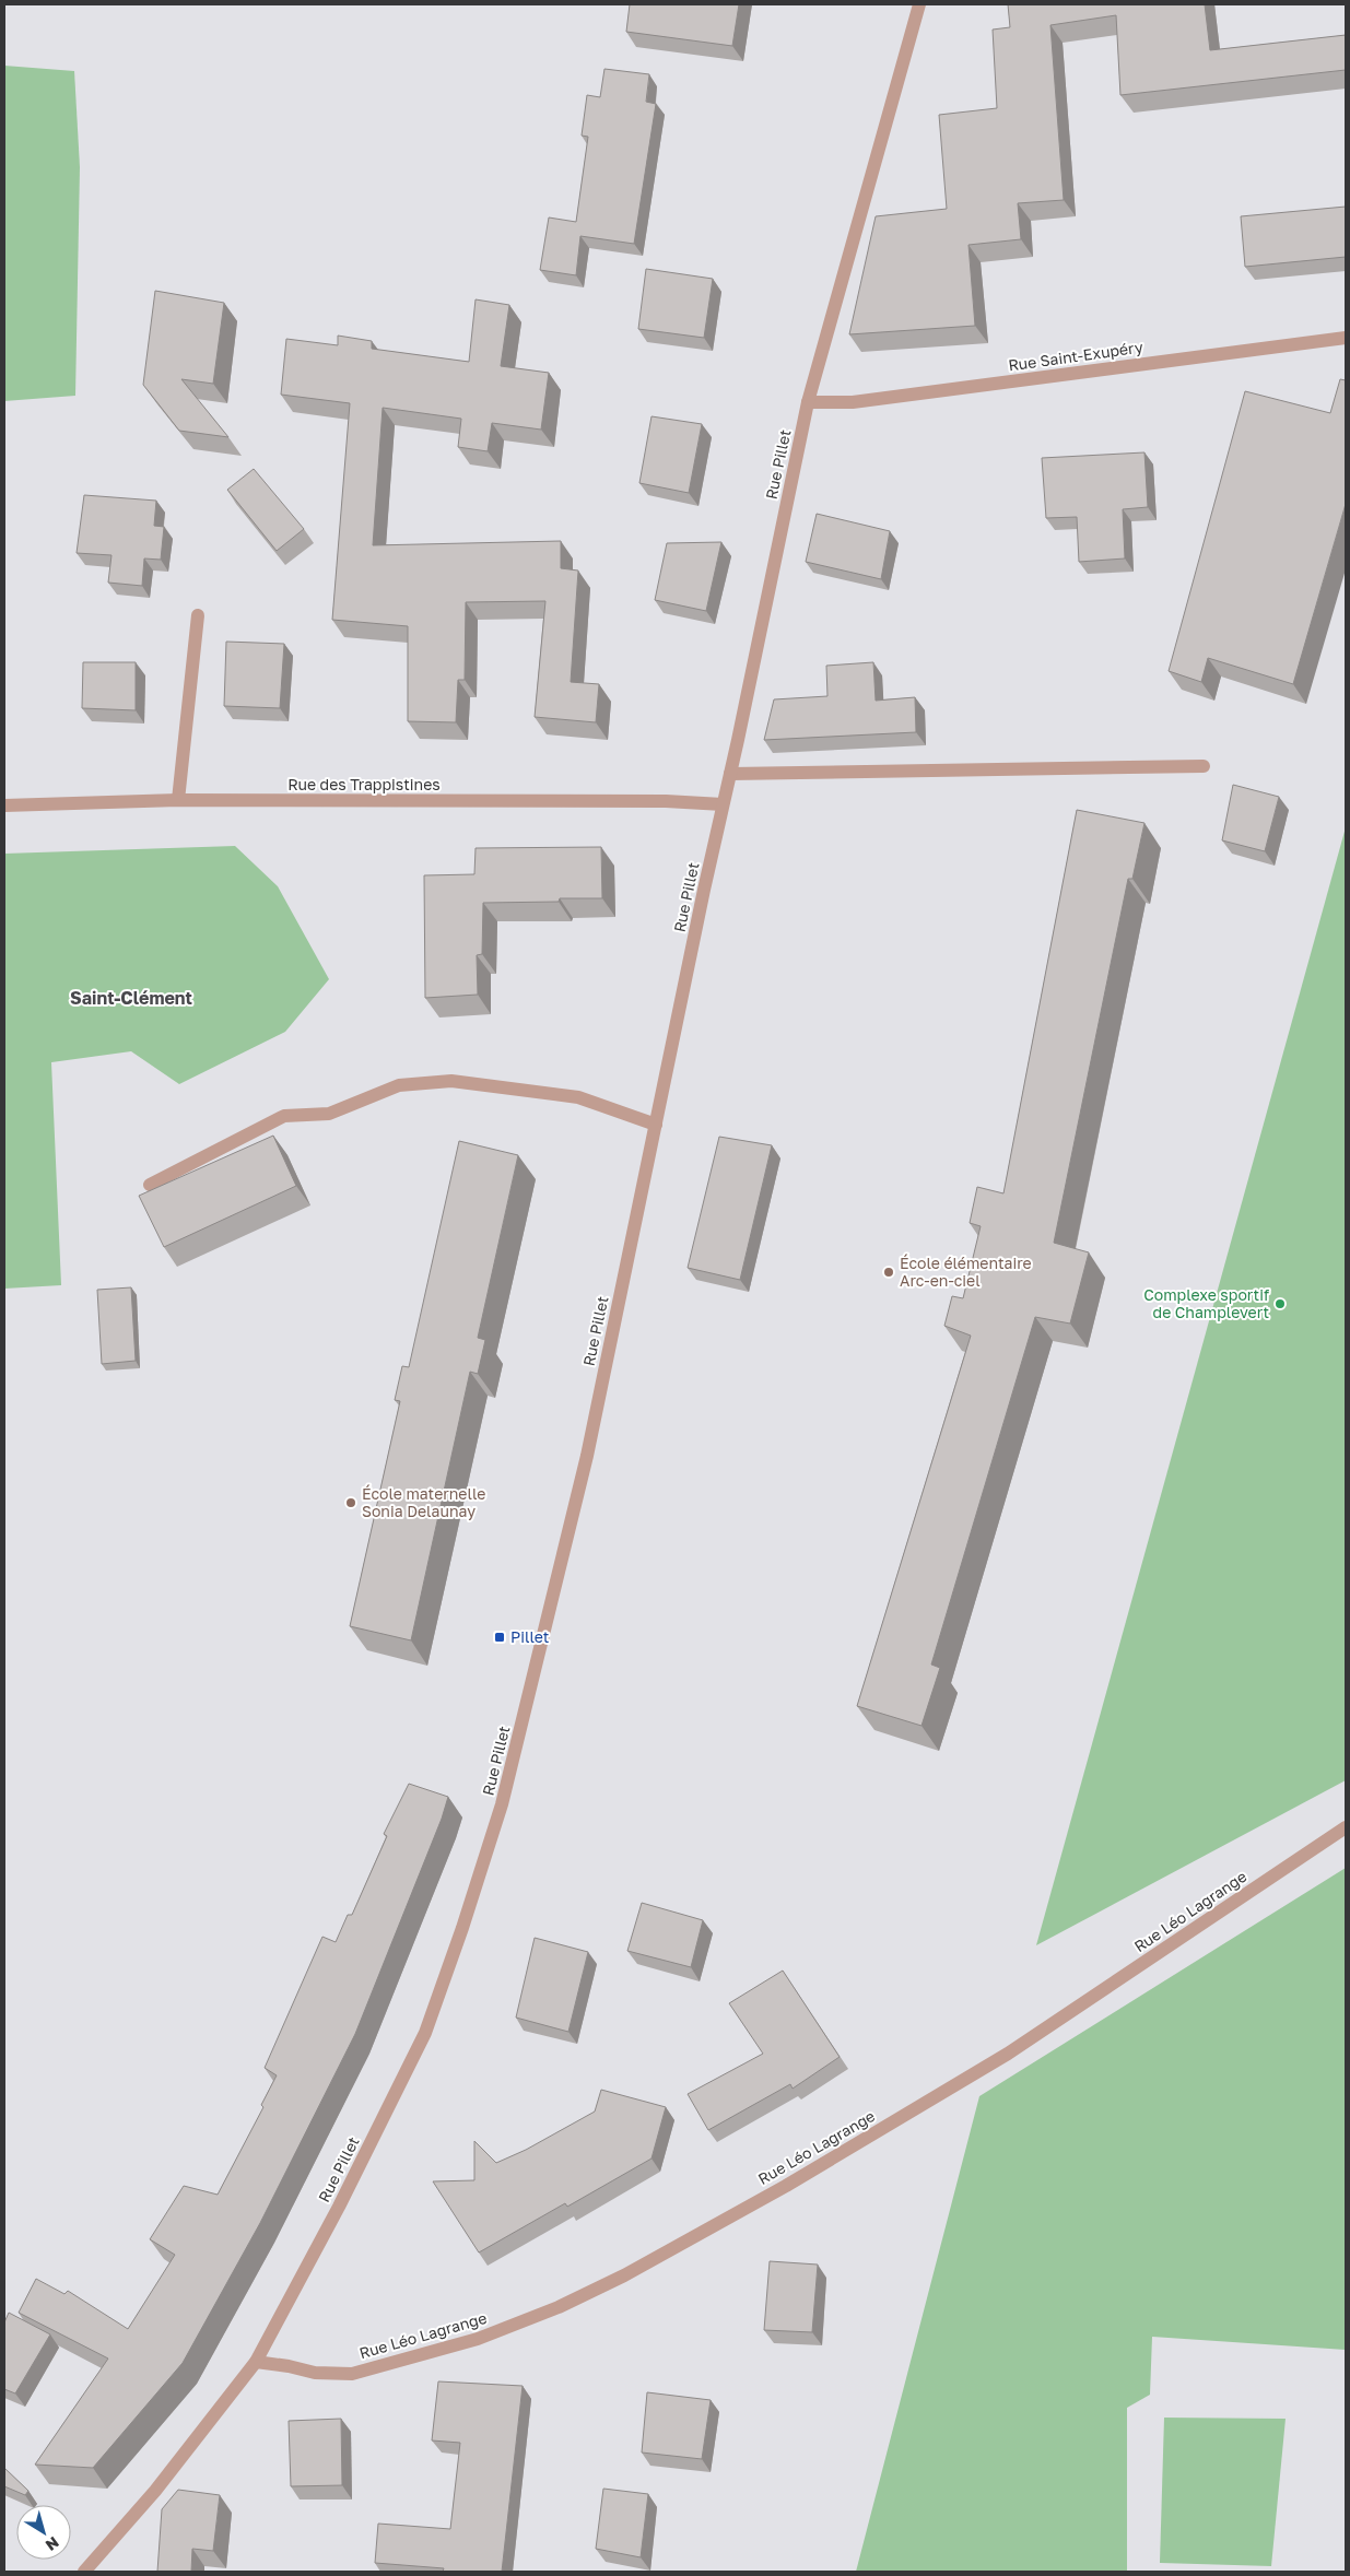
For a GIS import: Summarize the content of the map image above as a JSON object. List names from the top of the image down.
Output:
{
  "streets": {
    "street": [
      "Rue Saint-Exupéry",
      "Rue Pillet",
      "Rue des Trappistines",
      "Rue Léo Lagrange"
    ]
  },
  "crossings": [
    ["Rue Saint-Exupéry", "Rue Pillet"],
    ["Rue Pillet", "Rue des Trappistines"],
    ["Rue Pillet", "Rue Léo Lagrange"]
  ],
  "districts": ["Saint-Clément"],
  "places": {
    "other": ["École élémentaire Arc-en-ciel", "Complexe sportif de Champlevert", "École maternelle Sonia Delaunay"],
    "transit": ["Pillet"]
  },
  "north": "bottom right"
}
